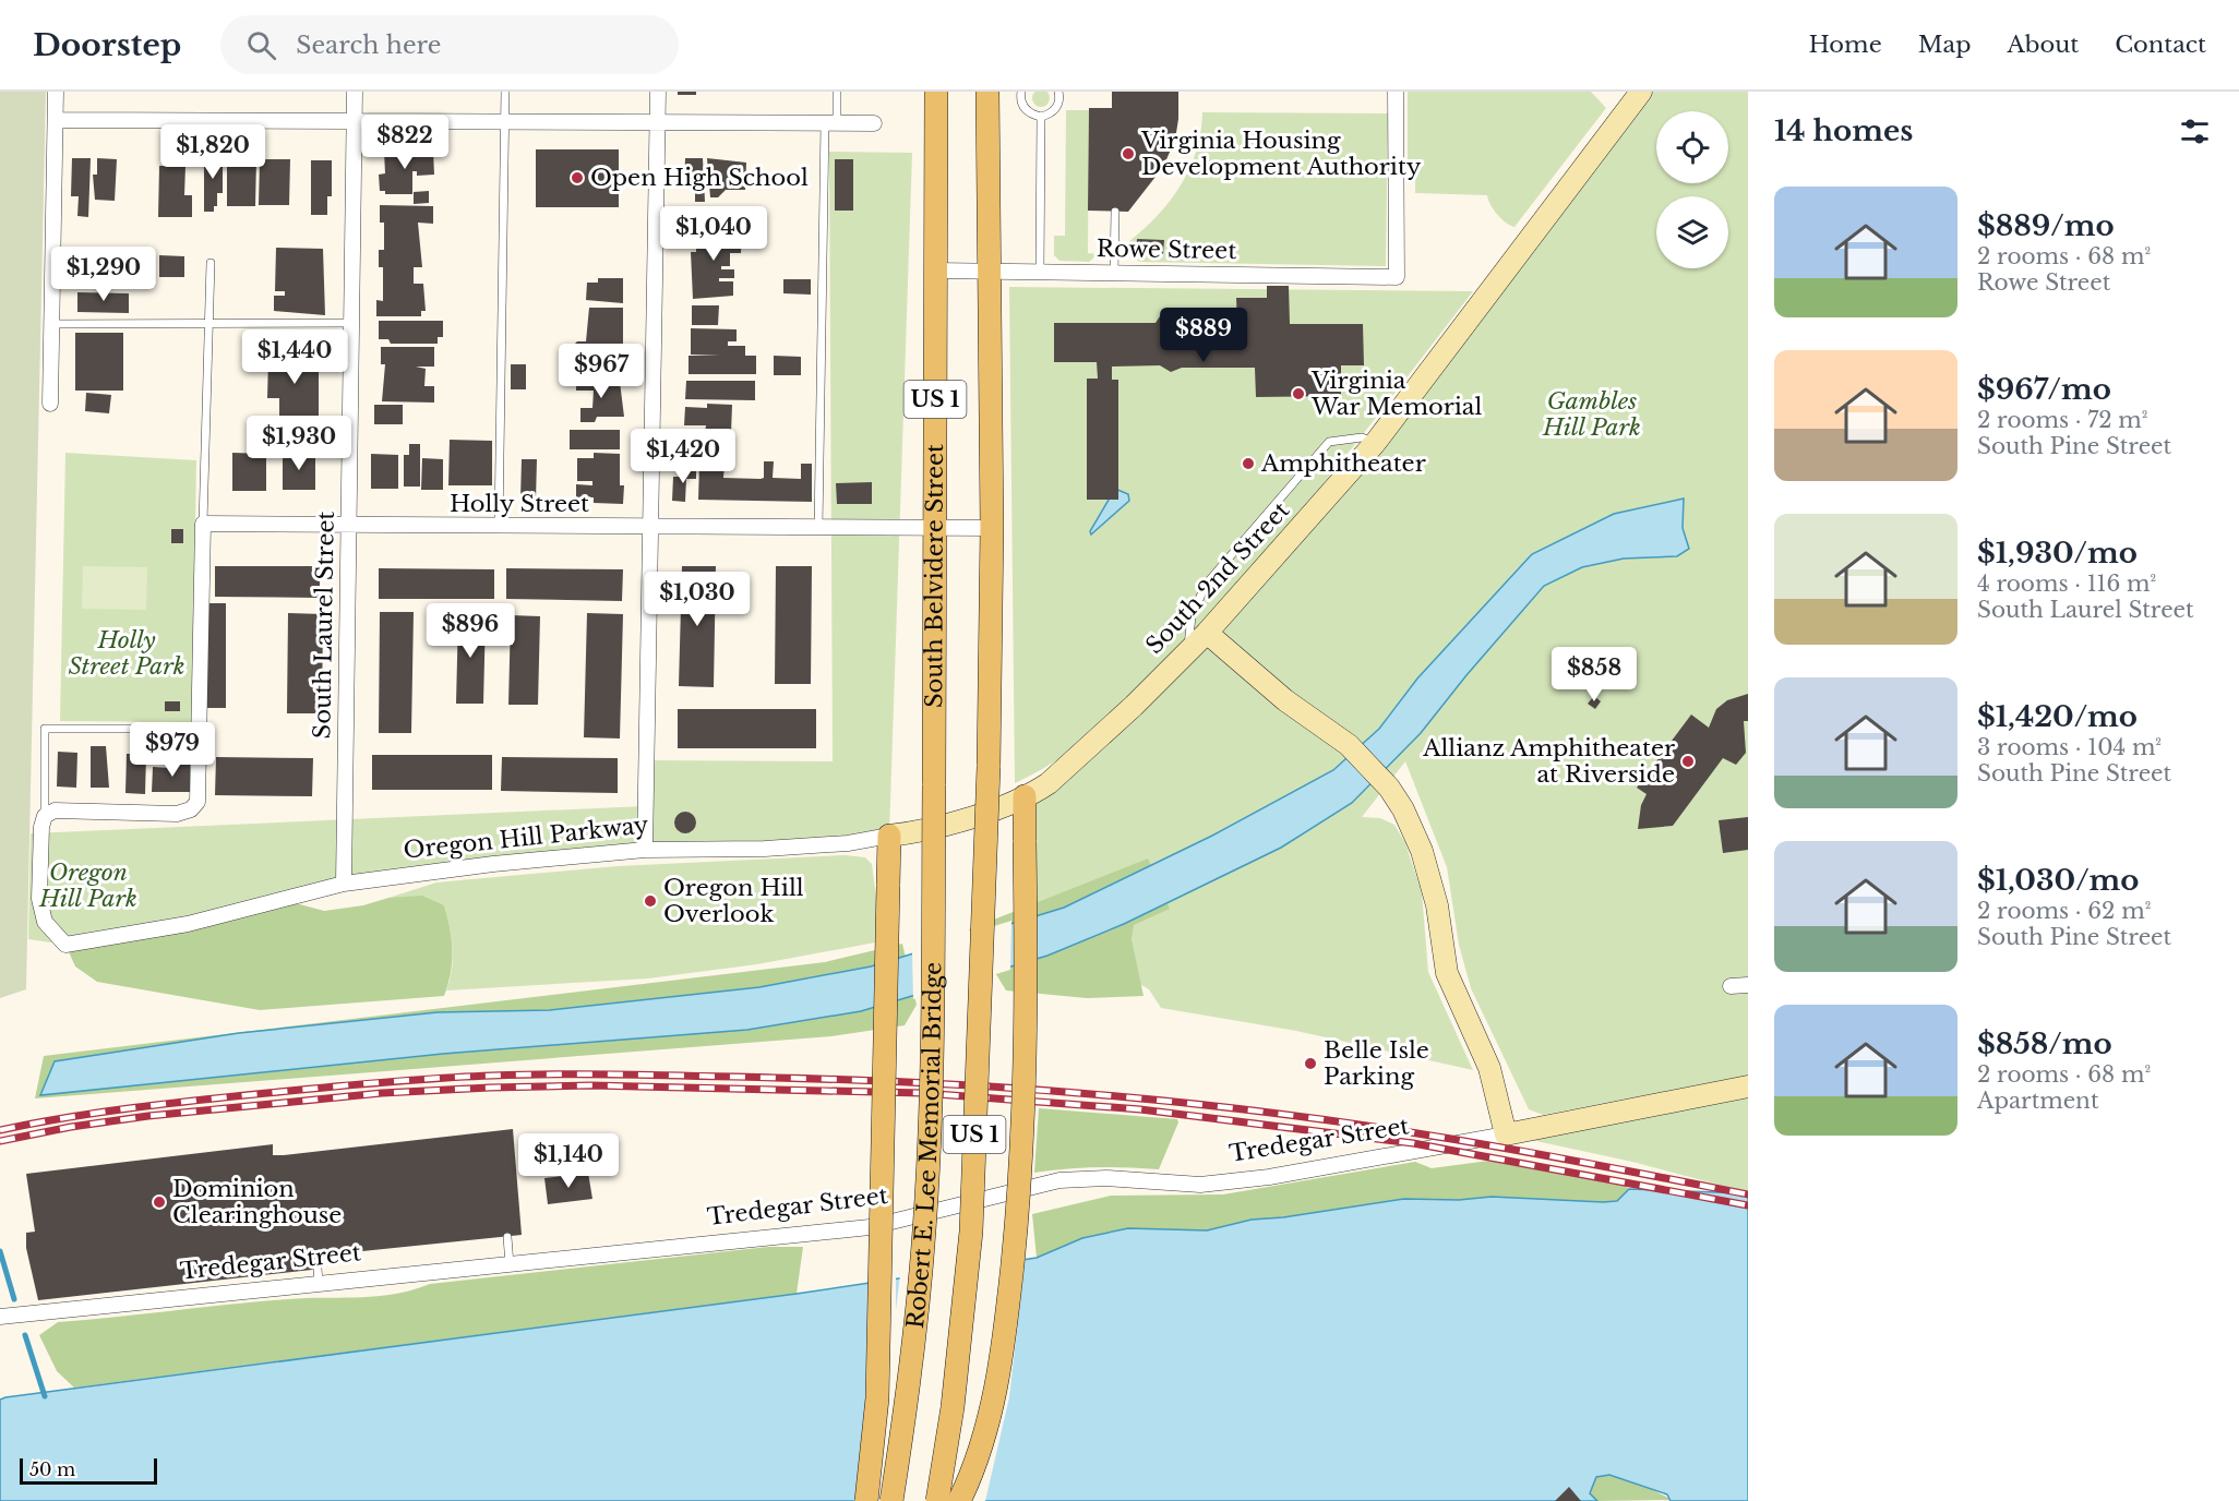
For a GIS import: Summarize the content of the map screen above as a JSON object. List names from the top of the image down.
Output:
{
  "streets": {
    "main road": ["US 1", "South Belvidere Street", "Robert E. Lee Memorial Bridge"],
    "street": [
      "Rowe Street",
      "Holly Street",
      "South 2nd Street",
      "South Laurel Street",
      "Oregon Hill Parkway",
      "Tredegar Street"
    ]
  },
  "crossings": [
    ["Rowe Street", "US 1"],
    ["Rowe Street", "South Belvidere Street"],
    ["US 1", "Holly Street"],
    ["US 1", "Robert E. Lee Memorial Bridge"],
    ["Holly Street", "South Belvidere Street"],
    ["Holly Street", "South Laurel Street"],
    ["Holly Street", "Robert E. Lee Memorial Bridge"],
    ["South Belvidere Street", "Robert E. Lee Memorial Bridge"],
    ["South 2nd Street", "Oregon Hill Parkway"],
    ["South Laurel Street", "Oregon Hill Parkway"]
  ],
  "parks": ["Gambles Hill Park", "Holly Street Park", "Oregon Hill Park"],
  "places": [
    "Virginia Housing Development Authority",
    "Open High School",
    "Virginia War Memorial",
    "Amphitheater",
    "Allianz Amphitheater at Riverside",
    "Oregon Hill Overlook",
    "Belle Isle Parking",
    "Dominion Clearinghouse"
  ],
  "scale_bar": "50 m",
  "page": {
    "header": "Doorstep",
    "search": "Search here",
    "nav": [
      "Home",
      "Map",
      "About",
      "Contact"
    ],
    "heading": "14 homes",
    "price": [
      "$822",
      "$1,820",
      "$1,040",
      "$1,290",
      "$889",
      "$1,440",
      "$967",
      "$1,930",
      "$1,420",
      "$1,030",
      "$896",
      "$858",
      "$979",
      "$1,140"
    ],
    "list": [
      {
        "name": "$889/mo",
        "note": "2 rooms · 68 m² · Rowe Street"
      },
      {
        "name": "$967/mo",
        "note": "2 rooms · 72 m² · South Pine Street"
      },
      {
        "name": "$1,930/mo",
        "note": "4 rooms · 116 m² · South Laurel Street"
      },
      {
        "name": "$1,420/mo",
        "note": "3 rooms · 104 m² · South Pine Street"
      },
      {
        "name": "$1,030/mo",
        "note": "2 rooms · 62 m² · South Pine Street"
      },
      {
        "name": "$858/mo",
        "note": "2 rooms · 68 m² · Apartment"
      }
    ],
    "scale": "50 m"
  }
}
